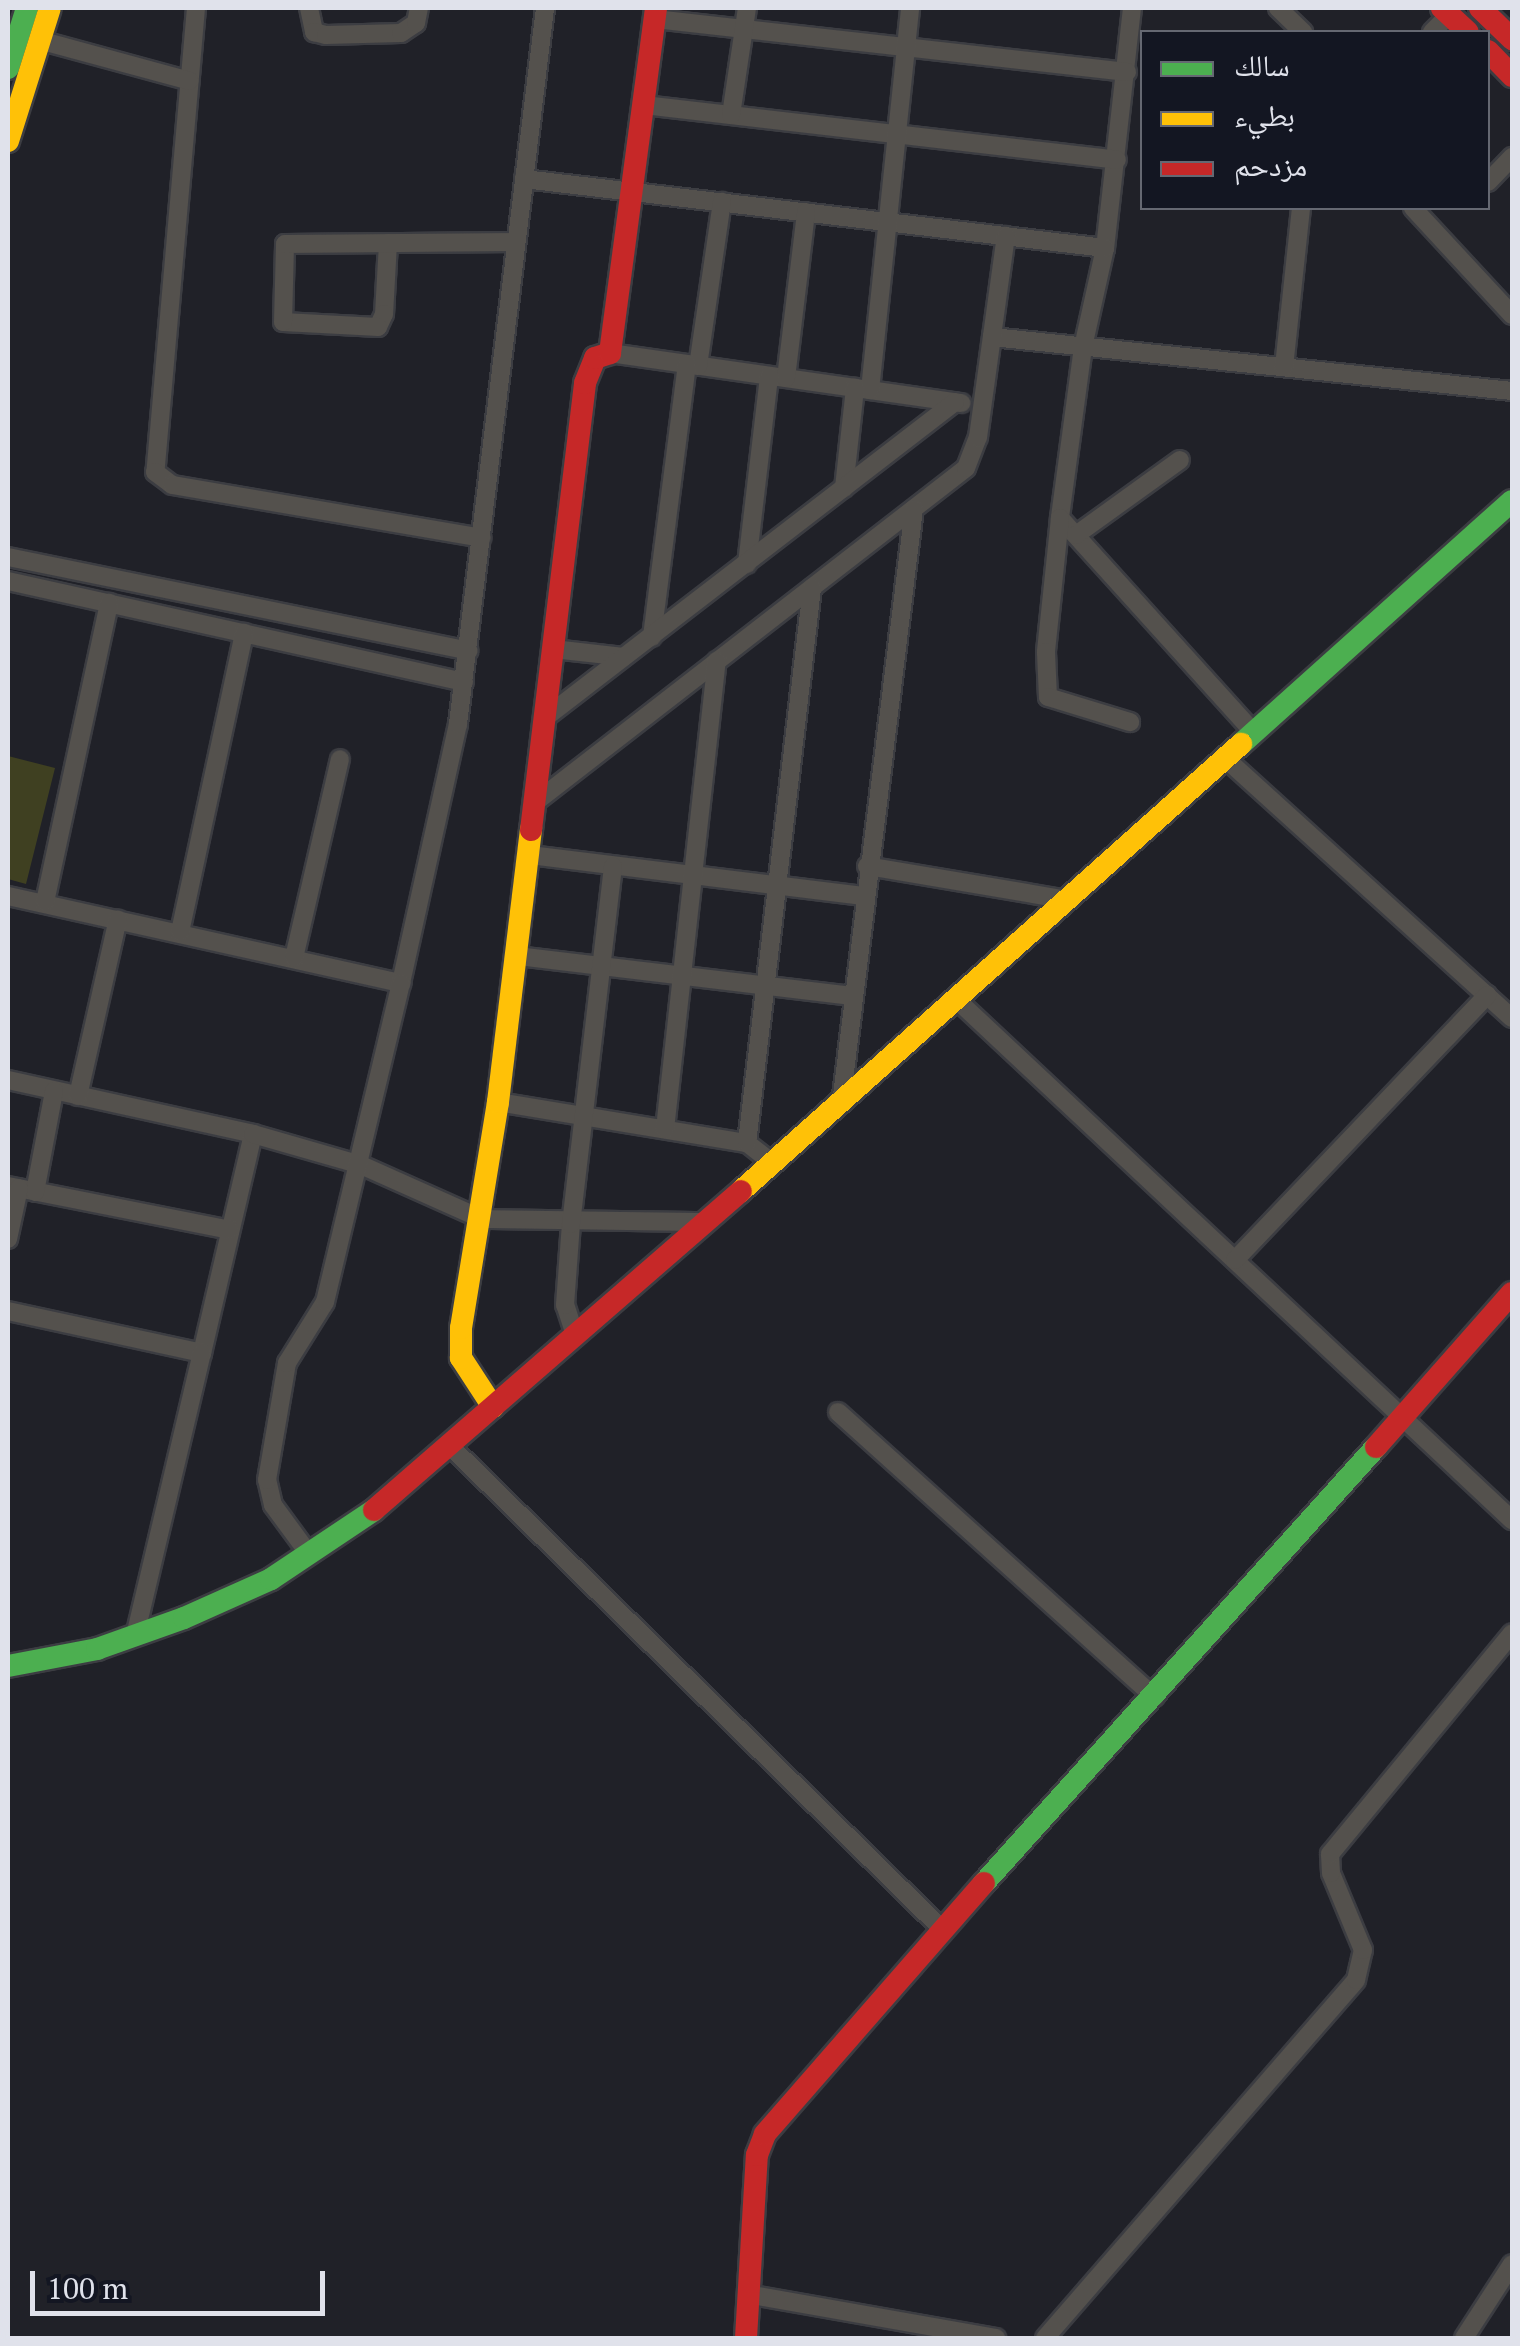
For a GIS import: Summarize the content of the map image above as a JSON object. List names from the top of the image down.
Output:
{
  "legend": ["سالك", "بطيء", "مزدحم"],
  "scale_bar": "100 m"
}
